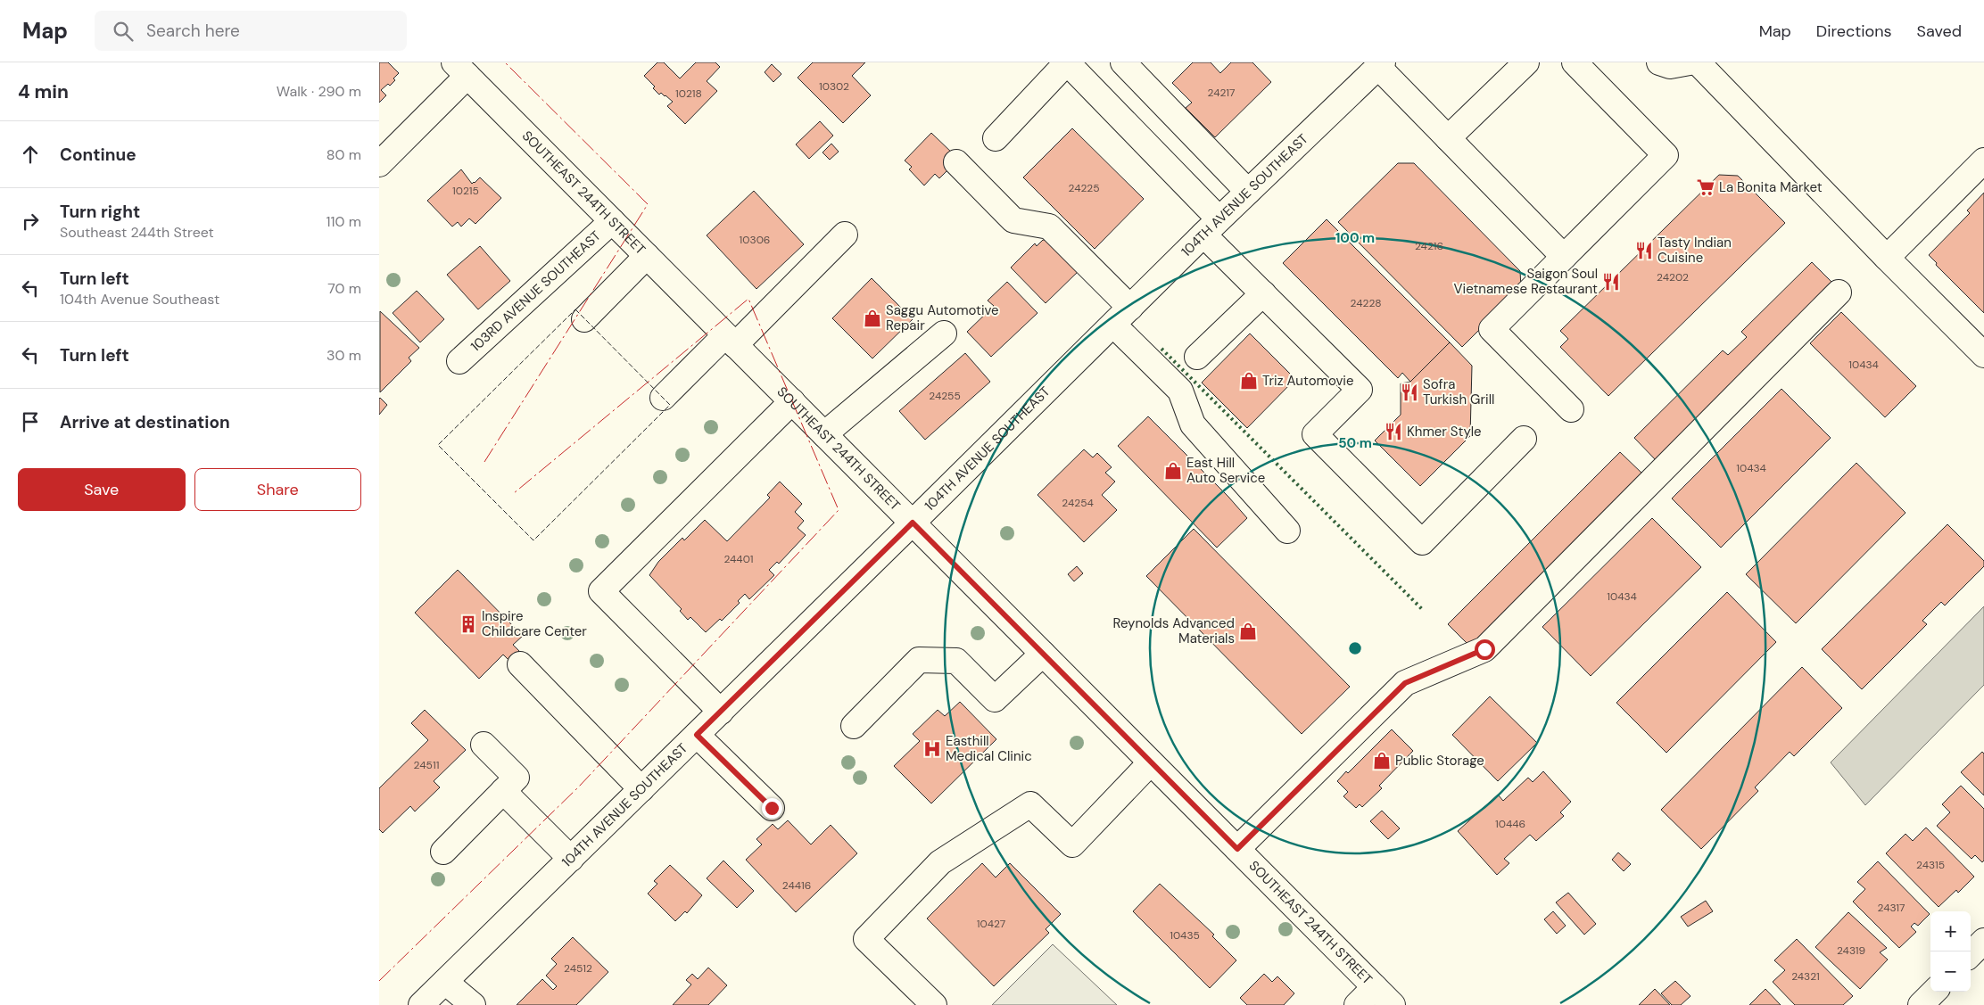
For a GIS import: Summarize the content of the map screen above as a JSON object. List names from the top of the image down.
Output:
{
  "streets": {
    "street": ["SOUTHEAST 244TH STREET", "104TH AVENUE SOUTHEAST", "103RD AVENUE SOUTHEAST"]
  },
  "crossings": [
    ["SOUTHEAST 244TH STREET", "104TH AVENUE SOUTHEAST"],
    ["SOUTHEAST 244TH STREET", "103RD AVENUE SOUTHEAST"]
  ],
  "places": {
    "supermarket": ["La Bonita Market"],
    "restaurant": [
      "Tasty Indian Cuisine",
      "Saigon Soul Vietnamese Restaurant",
      "Sofra Turkish Grill",
      "Khmer Style"
    ],
    "shop": [
      "Saggu Automotive Repair",
      "Triz Automovie",
      "East Hill Auto Service",
      "Reynolds Advanced Materials",
      "Public Storage"
    ],
    "building": ["Inspire Childcare Center"],
    "hospital": ["Easthill Medical Clinic"]
  },
  "house_numbers": [
    "10302",
    "24217",
    "10218",
    "24225",
    "10215",
    "10306",
    "24216",
    "24202",
    "24228",
    "10434",
    "24255",
    "10434",
    "24254",
    "24401",
    "10434",
    "24511",
    "10446",
    "24315",
    "24416",
    "24317",
    "10427",
    "10435",
    "24319",
    "24512",
    "24321"
  ],
  "page": {
    "header": "Map",
    "search": "Search here",
    "nav": ["Map", "Directions", "Saved"],
    "heading": ["4 min", "Walk · 290 m"],
    "list": [
      ["Continue", "80 m"],
      ["Turn right", "Southeast 244th Street", "110 m"],
      ["Turn left", "104th Avenue Southeast", "70 m"],
      ["Turn left", "30 m"],
      "Arrive at destination"
    ],
    "buttons": ["Save", "Share"],
    "map_buttons": ["+", "−"]
  },
  "rings": ["100 m", "50 m"]
}
